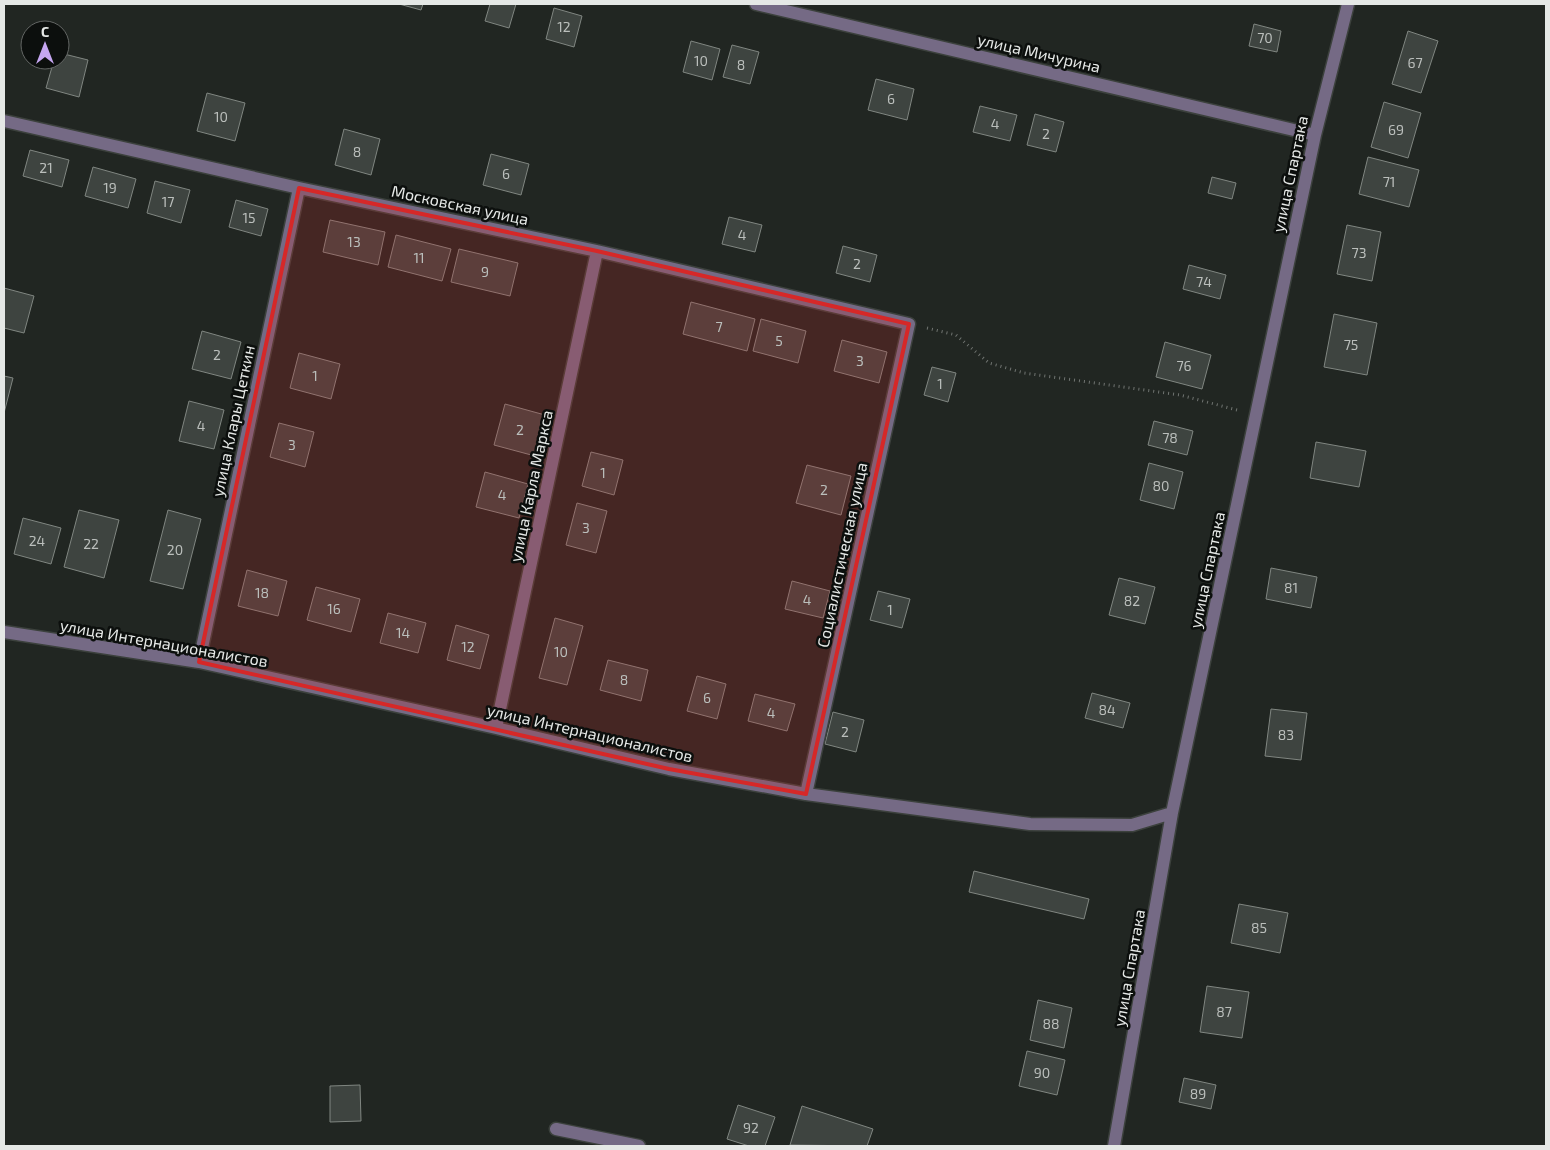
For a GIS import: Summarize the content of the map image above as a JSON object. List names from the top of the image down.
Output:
{
  "streets": {
    "street": [
      "улица Мичурина",
      "улица Спартака",
      "Московская улица",
      "улица Клары Цеткин",
      "улица Карла Маркса",
      "Социалистическая улица",
      "улица Интернационалистов"
    ]
  },
  "crossings": [
    ["улица Мичурина", "улица Спартака"],
    ["улица Спартака", "улица Интернационалистов"],
    ["Московская улица", "улица Клары Цеткин"],
    ["Московская улица", "улица Карла Маркса"],
    ["Московская улица", "Социалистическая улица"],
    ["улица Клары Цеткин", "улица Интернационалистов"],
    ["улица Карла Маркса", "улица Интернационалистов"],
    ["Социалистическая улица", "улица Интернационалистов"]
  ],
  "house_numbers": [
    "12",
    "70",
    "10",
    "67",
    "8",
    "6",
    "10",
    "4",
    "69",
    "2",
    "8",
    "21",
    "6",
    "71",
    "19",
    "17",
    "15",
    "4",
    "13",
    "73",
    "11",
    "2",
    "9",
    "74",
    "7",
    "5",
    "75",
    "2",
    "3",
    "76",
    "1",
    "1",
    "4",
    "2",
    "78",
    "3",
    "1",
    "80",
    "2",
    "4",
    "3",
    "24",
    "22",
    "20",
    "81",
    "18",
    "4",
    "82",
    "16",
    "1",
    "14",
    "12",
    "10",
    "8",
    "6",
    "84",
    "4",
    "2",
    "83",
    "85",
    "87",
    "88",
    "90",
    "89",
    "92"
  ],
  "north": "top"
}
